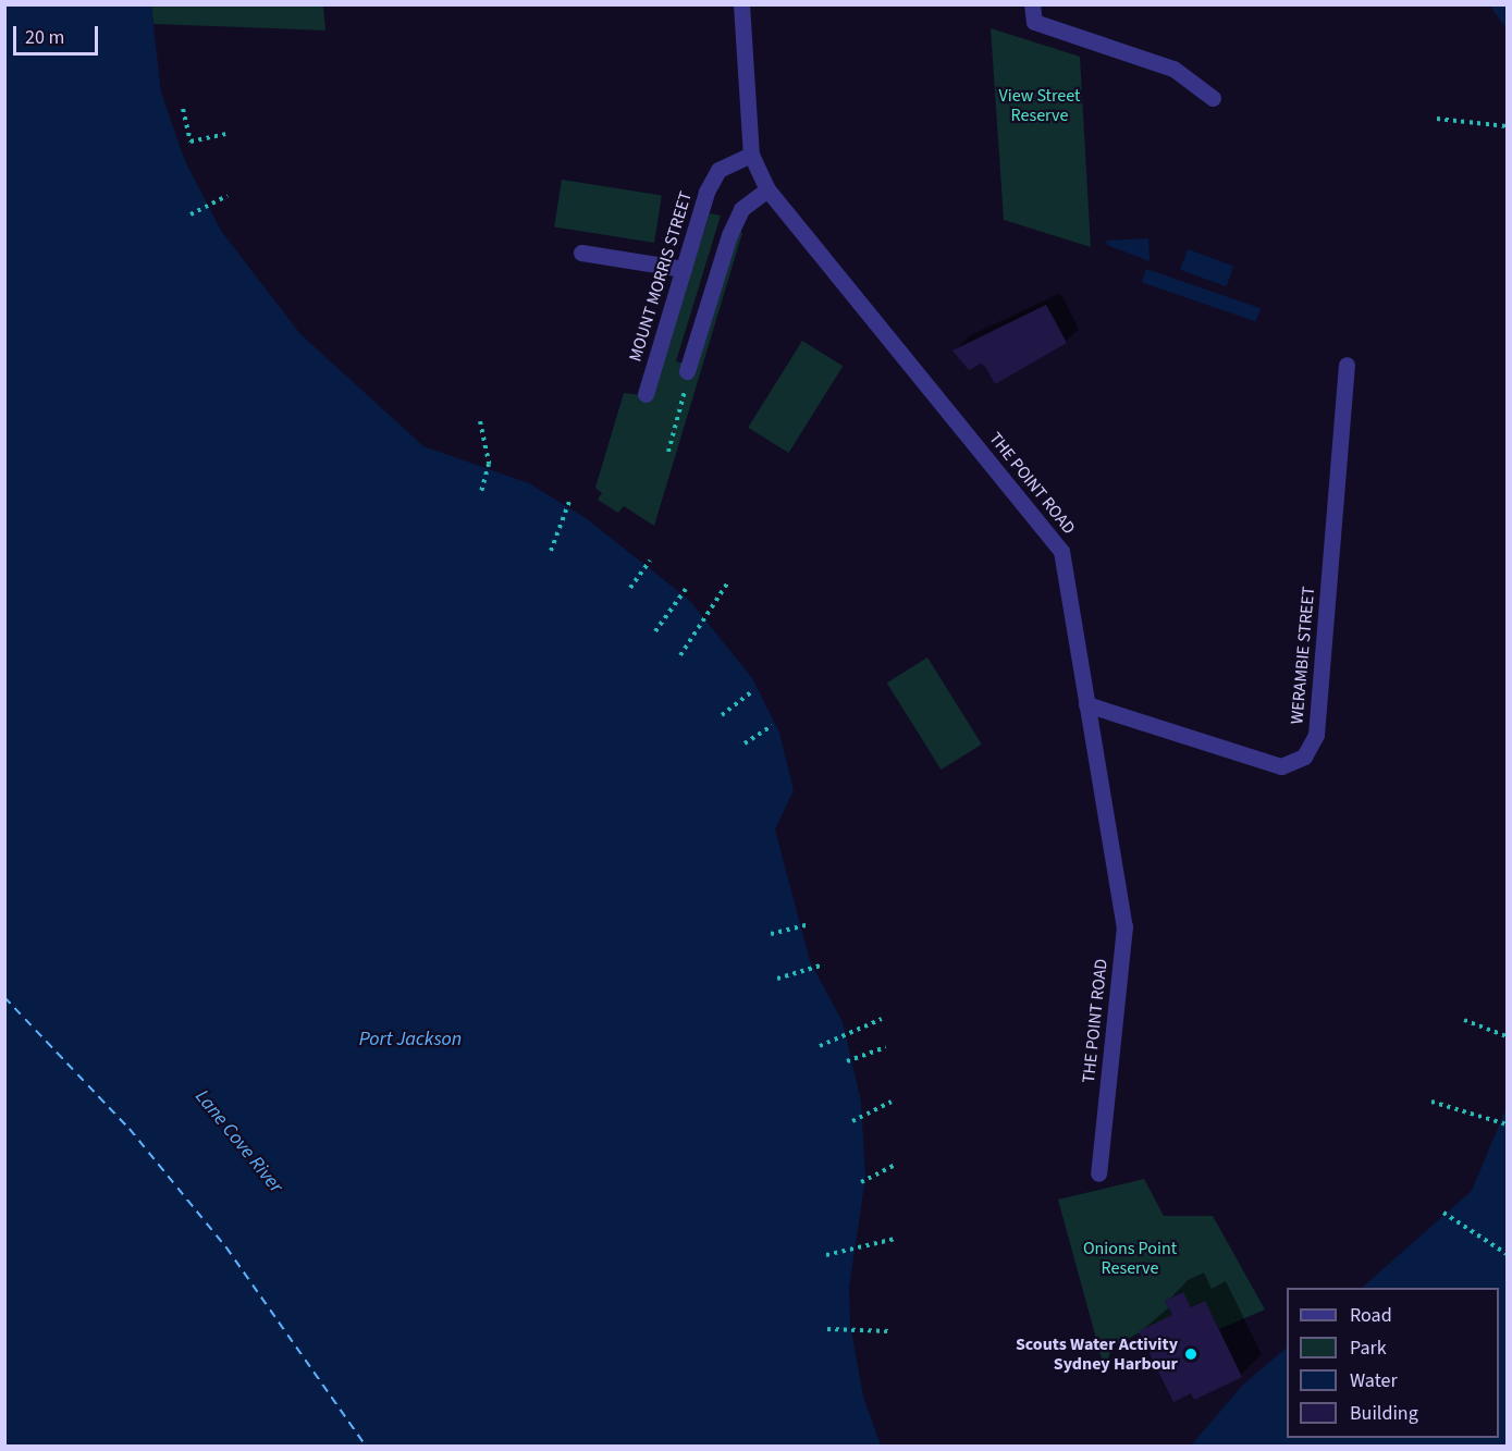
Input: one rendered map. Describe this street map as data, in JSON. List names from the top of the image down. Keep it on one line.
{"streets":{"street":["MOUNT MORRIS STREET","THE POINT ROAD","WERAMBIE STREET"]},"crossings":[["MOUNT MORRIS STREET","THE POINT ROAD"],["THE POINT ROAD","WERAMBIE STREET"]],"water":["Port Jackson","Lane Cove River"],"parks":["View Street Reserve","Onions Point Reserve"],"places":["Scouts Water Activity Sydney Harbour"],"legend":["Road","Park","Water","Building"],"scale_bar":"20 m"}
